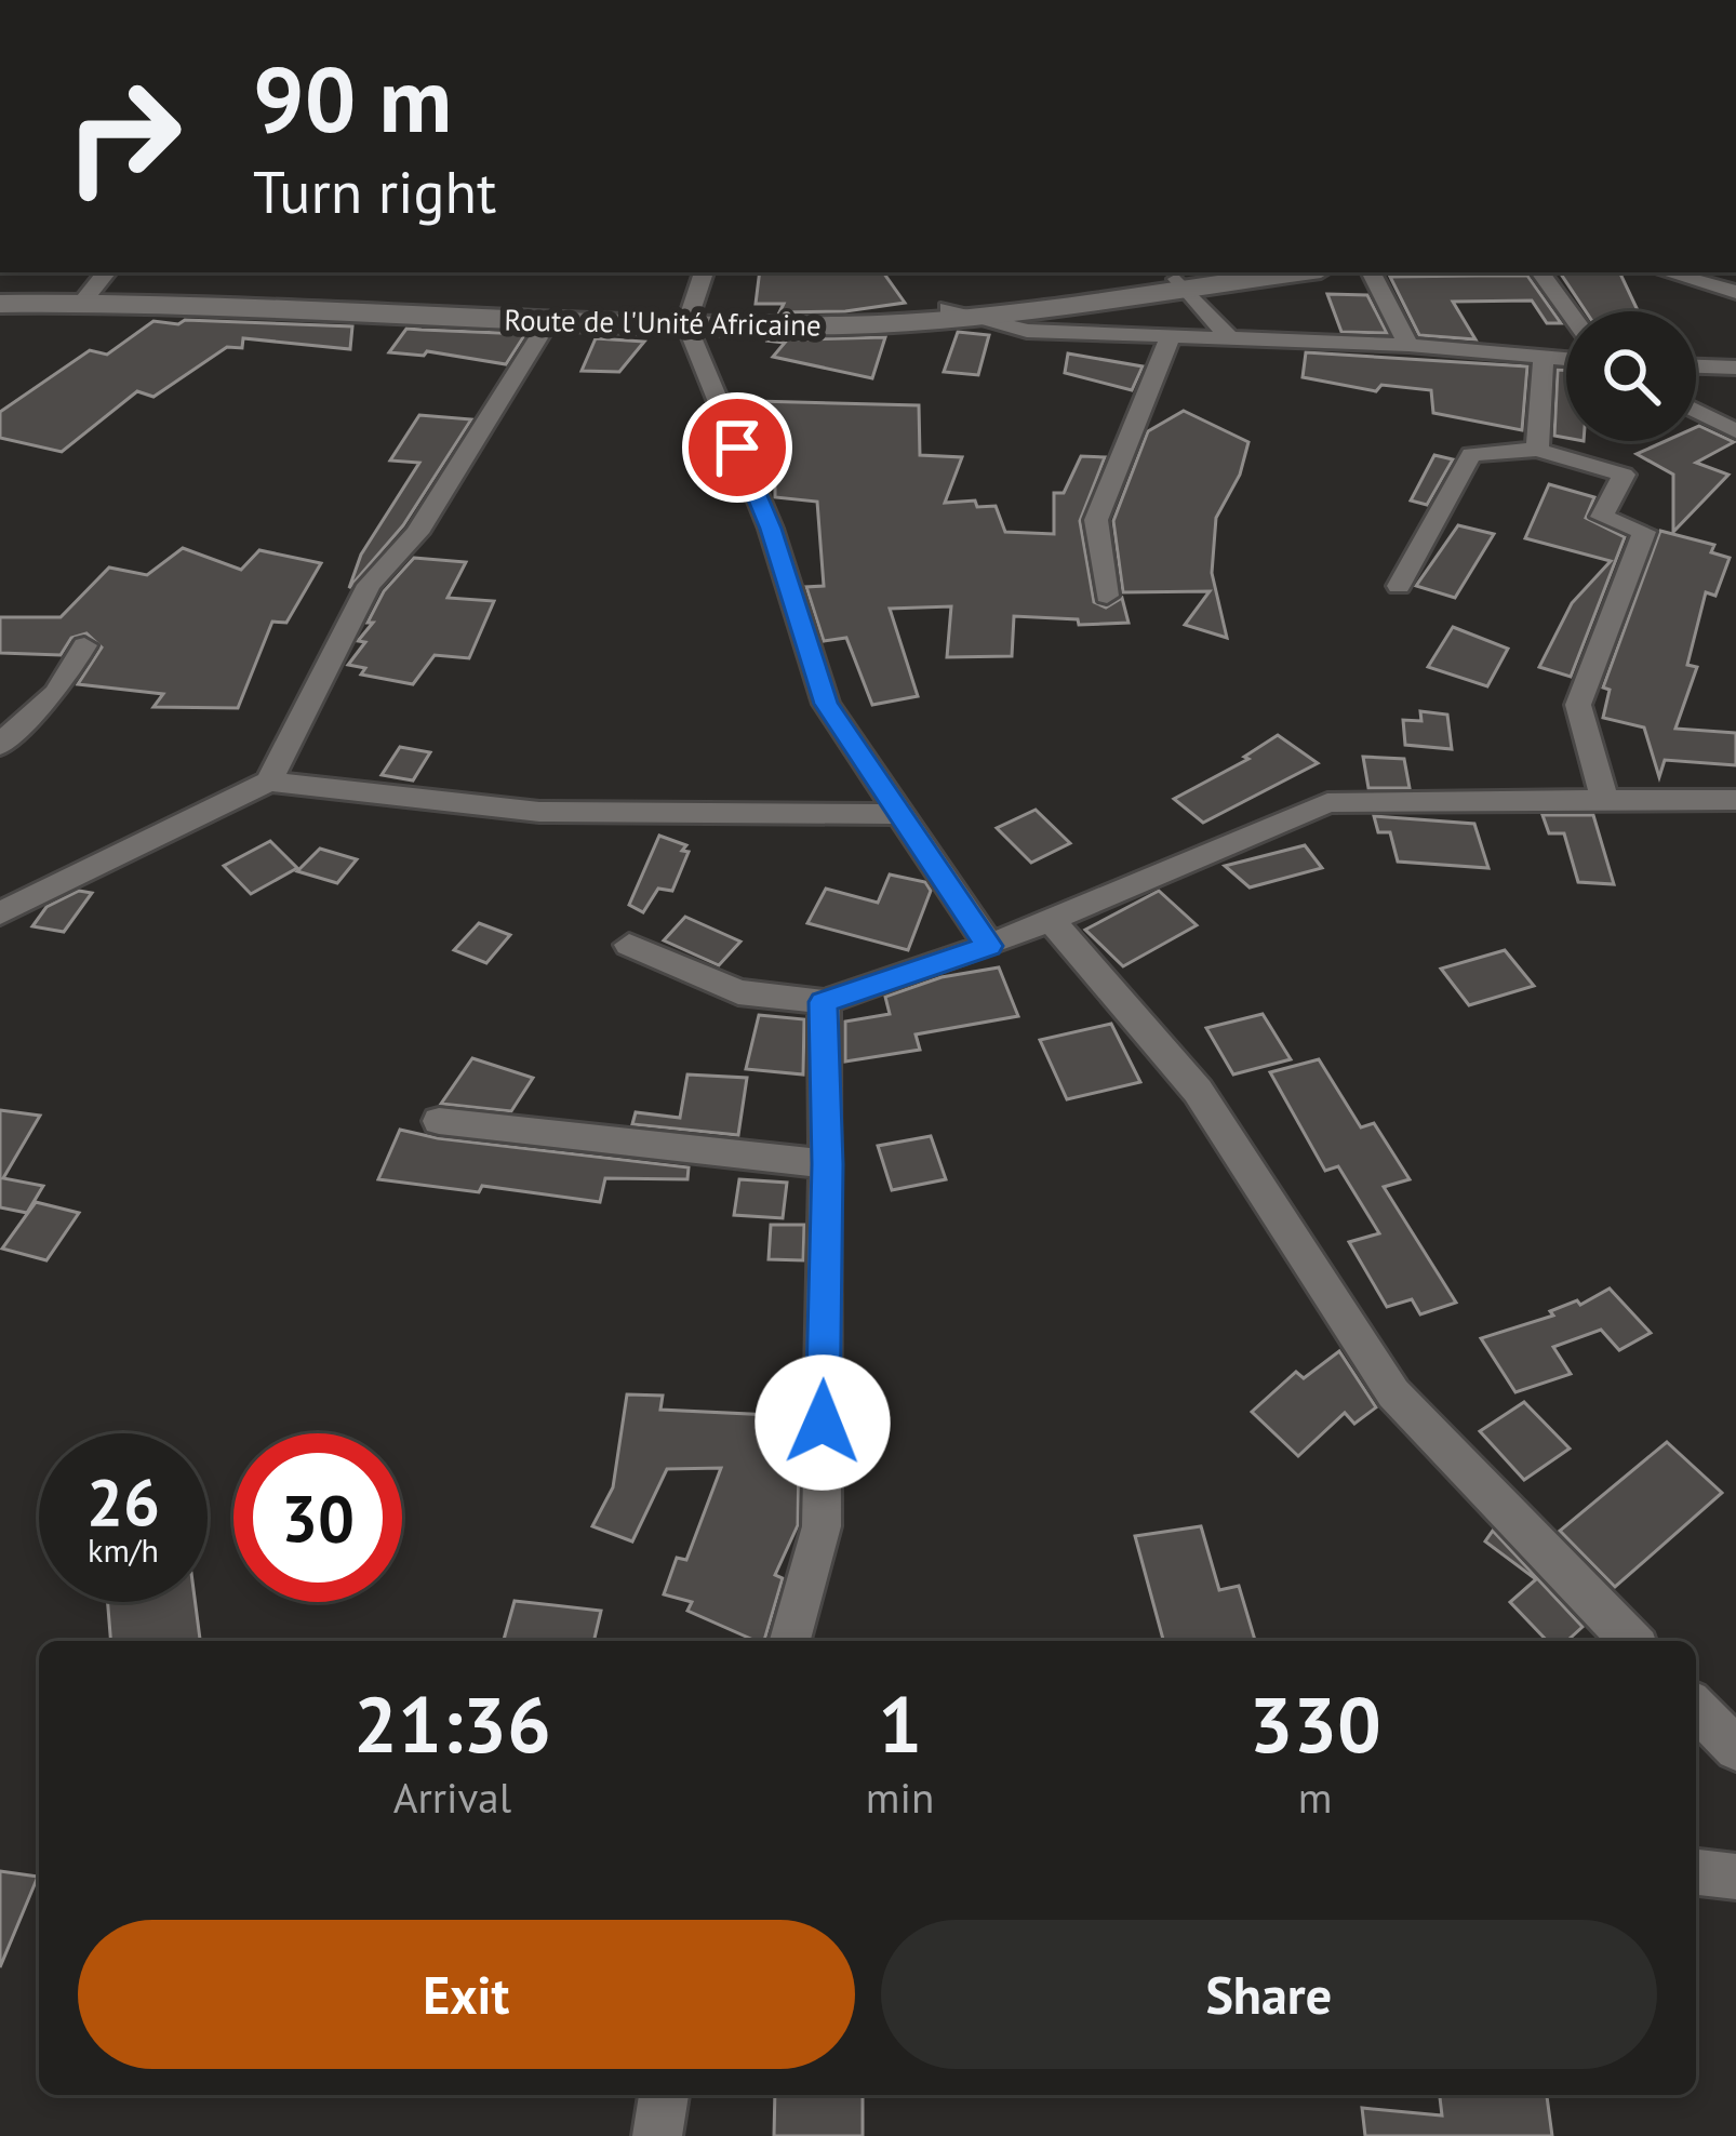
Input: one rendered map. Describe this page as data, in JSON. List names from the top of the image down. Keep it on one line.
{"streets":{"main road":["Route de l'Unité Africaine"]},"page":{"turn":["90 m","Turn right"],"speed":"26 km/h","limit":"30","eta":["21:36","Arrival","1","min","330","m"],"buttons":["Exit","Share"]}}
